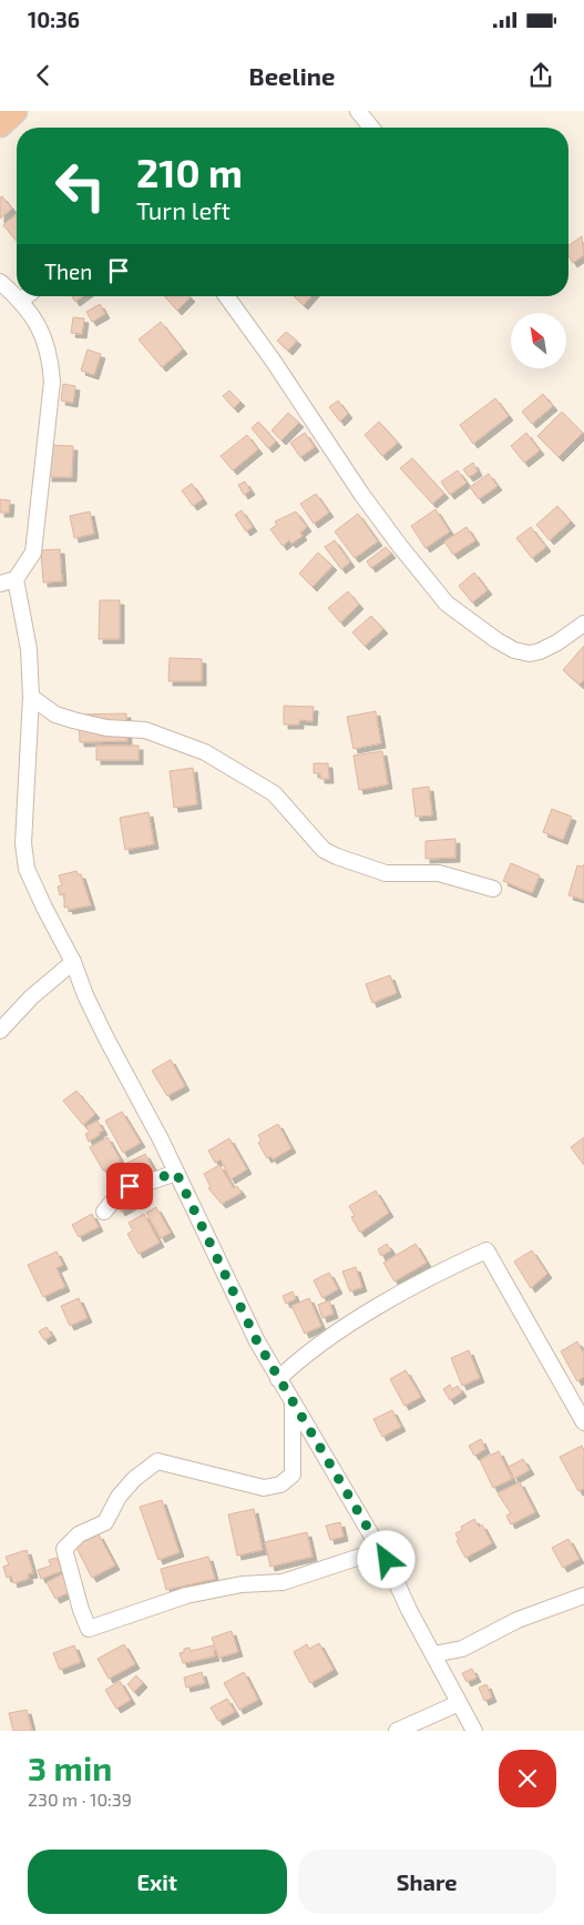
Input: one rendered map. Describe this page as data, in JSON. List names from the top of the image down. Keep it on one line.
{"north":"top left","page":{"status":"10:36","header":"Beeline","turn":["210 m","Turn left"],"then":"Then","heading":["3 min","230 m · 10:39"],"buttons":["Exit","Share"]}}
